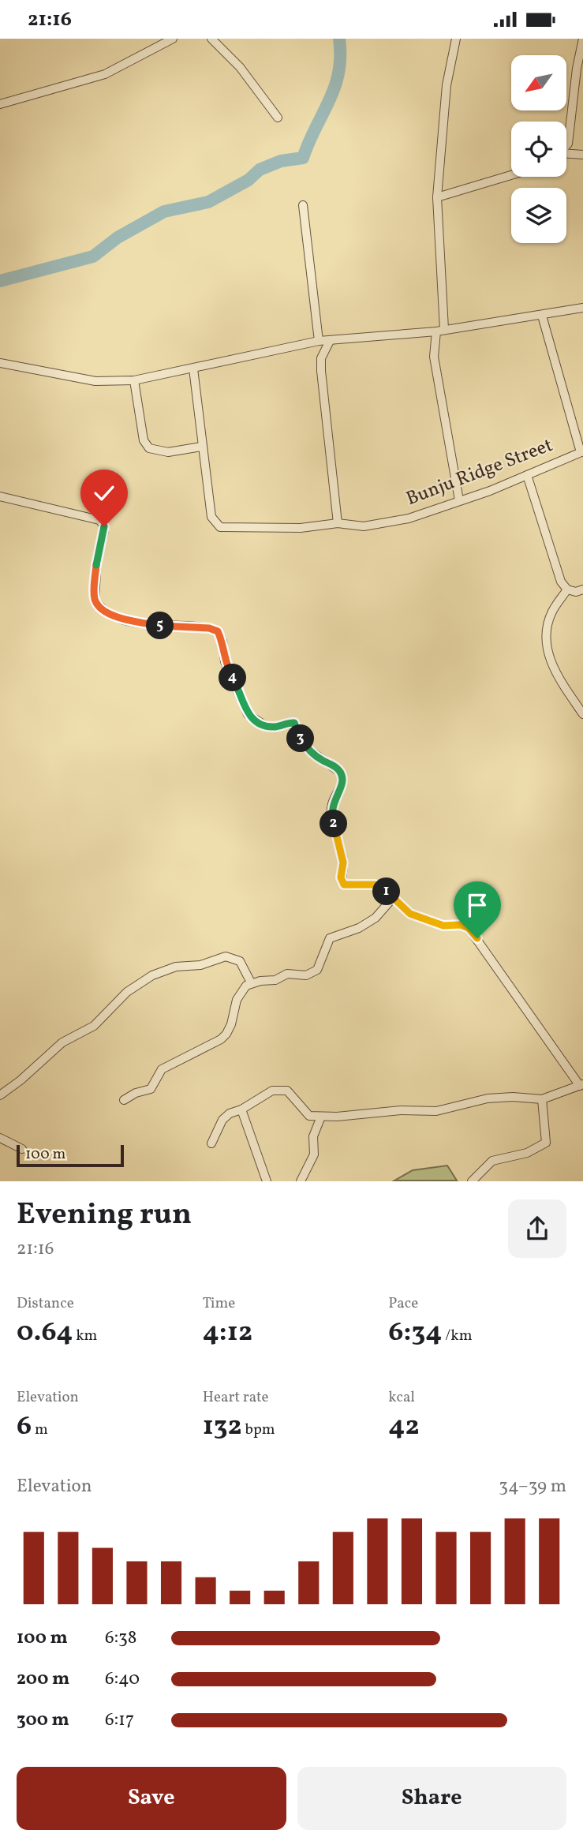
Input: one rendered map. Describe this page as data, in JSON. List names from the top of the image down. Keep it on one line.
{"streets":{"street":["Bunju Ridge Street"]},"scale_bar":"100 m","north":"bottom left","page":{"status":"21:16","pins":["5","4","3","2","1"],"scale":"100 m","heading":["Evening run","21:16"],"stats":[["Distance","0.64 km"],["Time","4:12"],["Pace","6:34 /km"],["Elevation","6 m"],["Heart rate","132 bpm"],["kcal","42"]],"chart":["Elevation","34–39 m"],"list":[{"name":"100 m","note":"6:38"},{"name":"200 m","note":"6:40"},{"name":"300 m","note":"6:17"}],"buttons":["Save","Share"]}}
